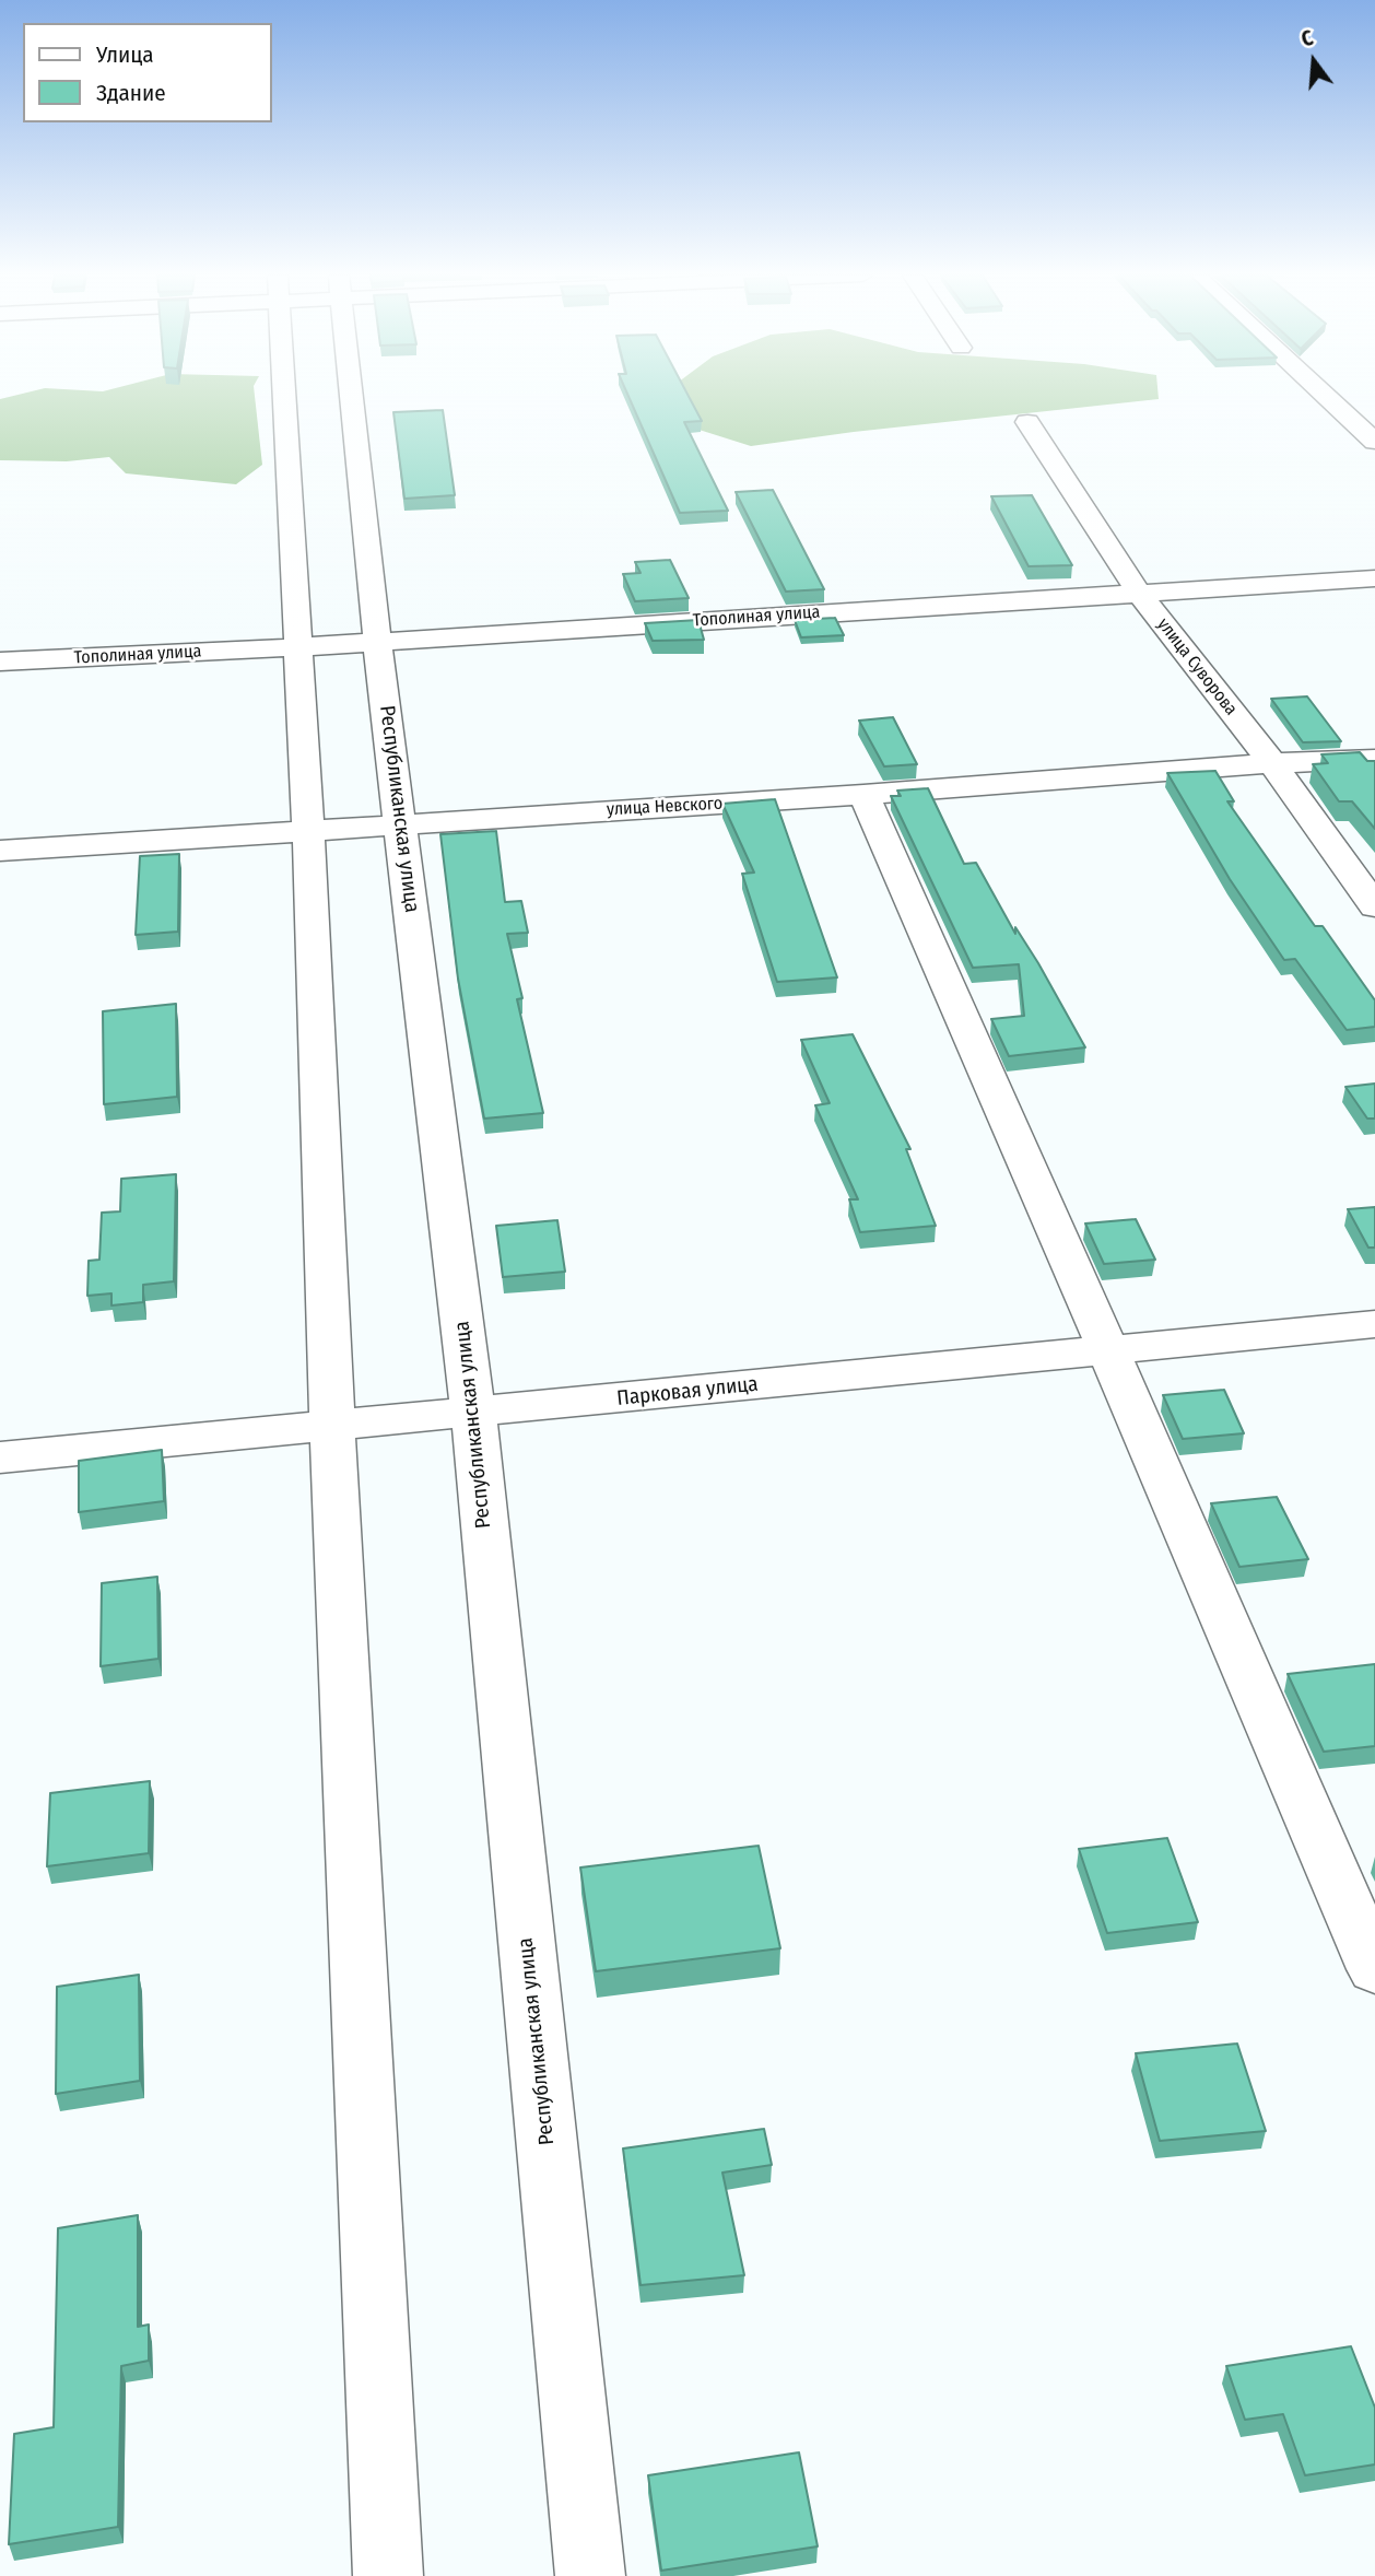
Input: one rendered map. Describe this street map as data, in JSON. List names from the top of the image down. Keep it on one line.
{"streets":{"street":["Тополиная улица","улица Суворова","улица Невского","Республиканская улица","Парковая улица"]},"crossings":[["Тополиная улица","улица Суворова"],["Тополиная улица","Республиканская улица"],["улица Суворова","улица Невского"],["улица Невского","Республиканская улица"],["Республиканская улица","Парковая улица"]],"legend":["Улица","Здание"],"north":"top"}
